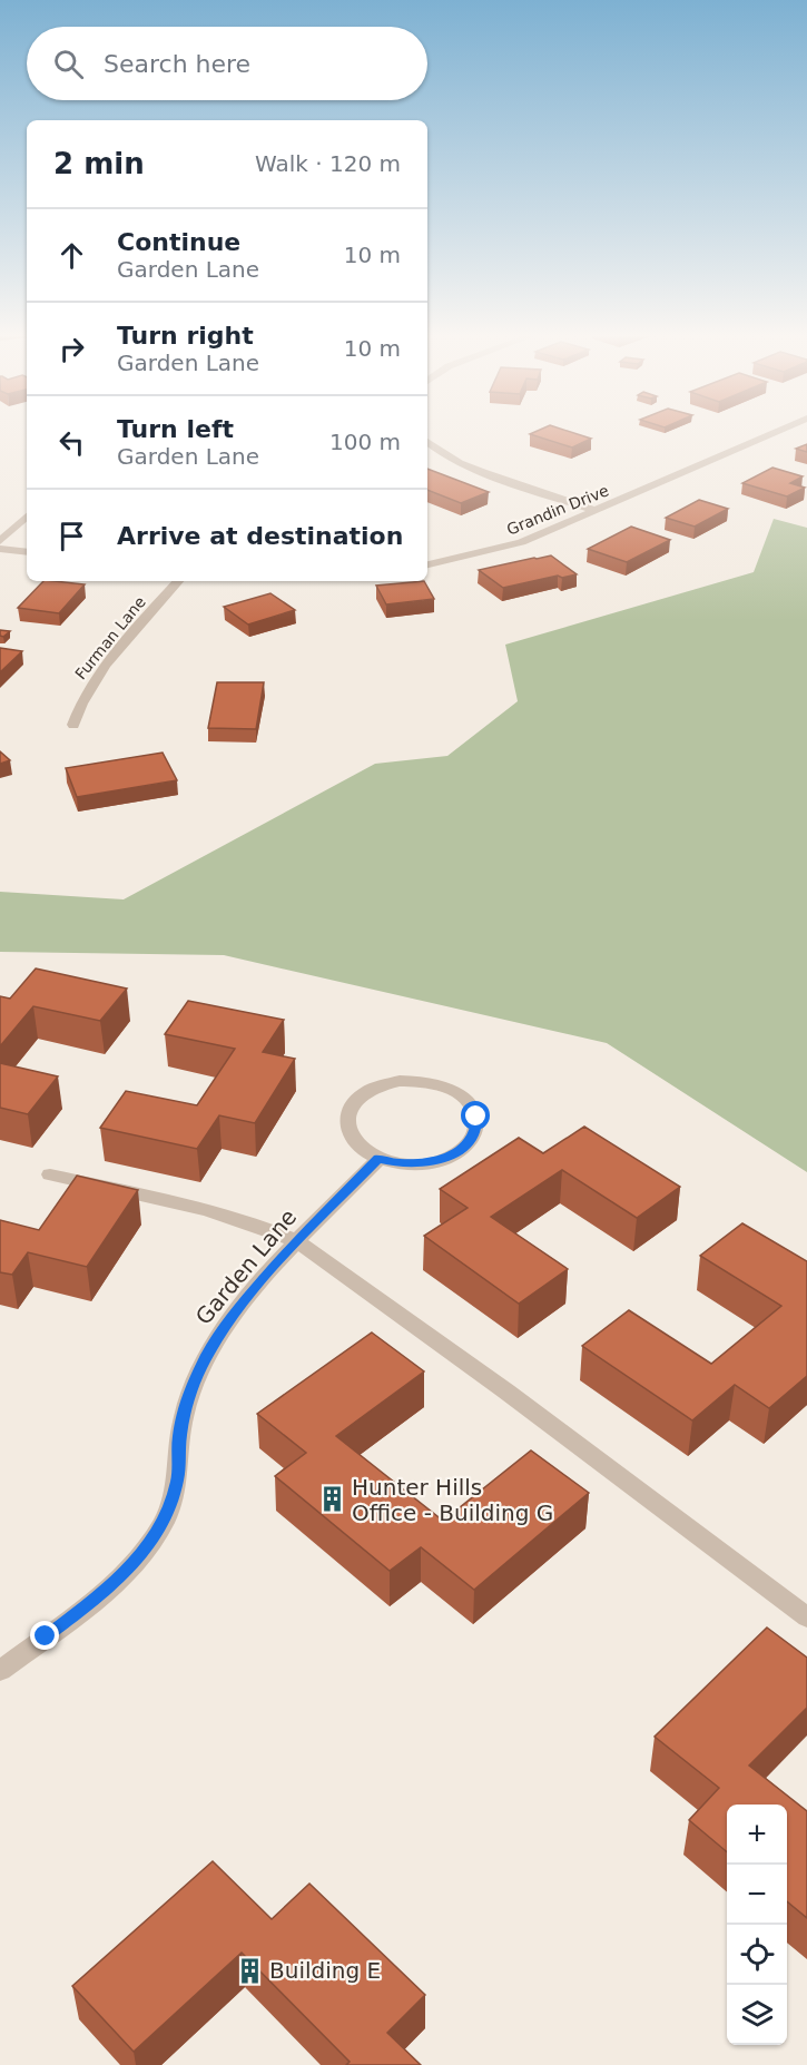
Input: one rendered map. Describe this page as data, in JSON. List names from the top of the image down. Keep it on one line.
{"streets":{"street":["Grandin Drive","Furman Lane","Garden Lane"]},"places":{"building":["Hunter Hills Office - Building G","Building E"]},"page":{"search":"Search here","heading":["2 min","Walk · 120 m"],"list":[["Continue","Garden Lane","10 m"],["Turn right","Garden Lane","10 m"],["Turn left","Garden Lane","100 m"],"Arrive at destination"],"map_buttons":["+","−"]}}
